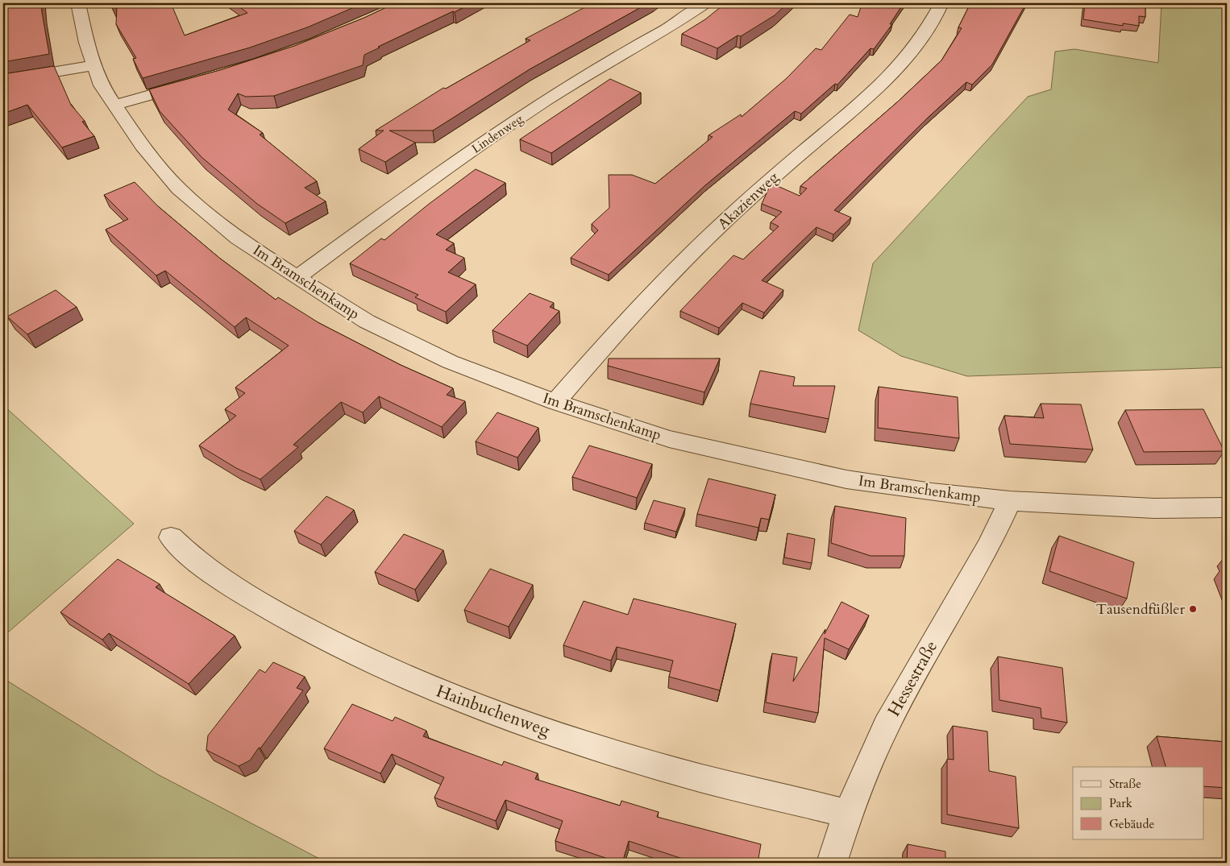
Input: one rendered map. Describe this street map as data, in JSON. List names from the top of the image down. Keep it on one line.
{"streets":{"street":["Lindenweg","Akazienweg","Im Bramschenkamp","Hessestraße","Hainbuchenweg"]},"crossings":[["Lindenweg","Im Bramschenkamp"],["Akazienweg","Im Bramschenkamp"],["Im Bramschenkamp","Hessestraße"],["Hessestraße","Hainbuchenweg"]],"places":["Tausendfüßler"],"legend":["Straße","Park","Gebäude"]}
